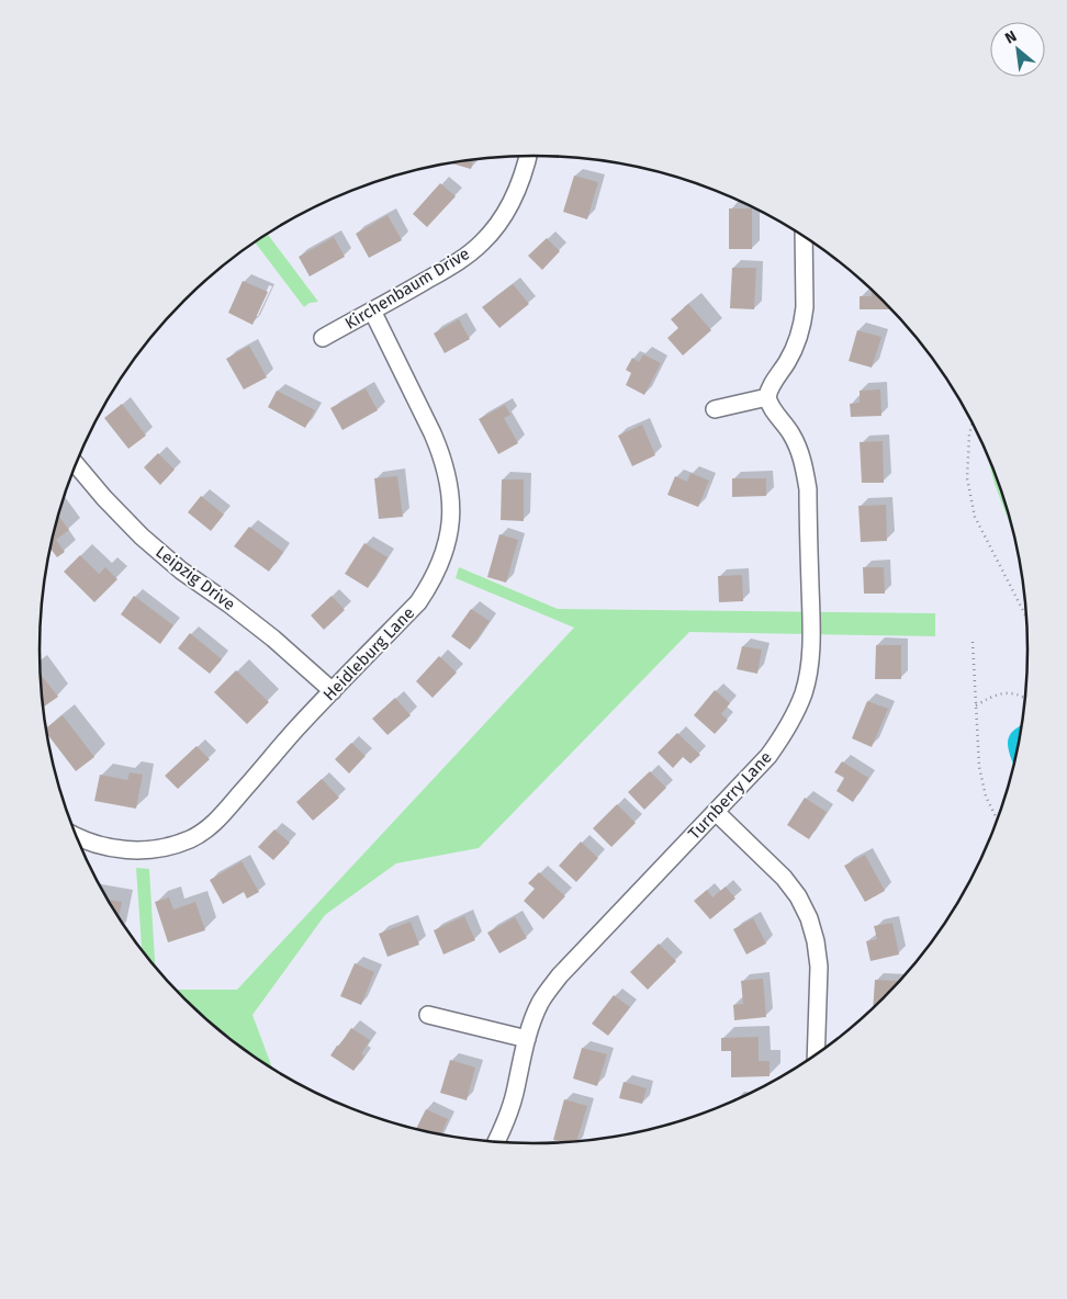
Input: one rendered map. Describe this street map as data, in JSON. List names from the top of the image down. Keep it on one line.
{"streets":{"street":["Kirchenbaum Drive","Leipzig Drive","Heidleburg Lane","Turnberry Lane"]},"crossings":[["Kirchenbaum Drive","Heidleburg Lane"],["Leipzig Drive","Heidleburg Lane"]],"north":"top left"}
